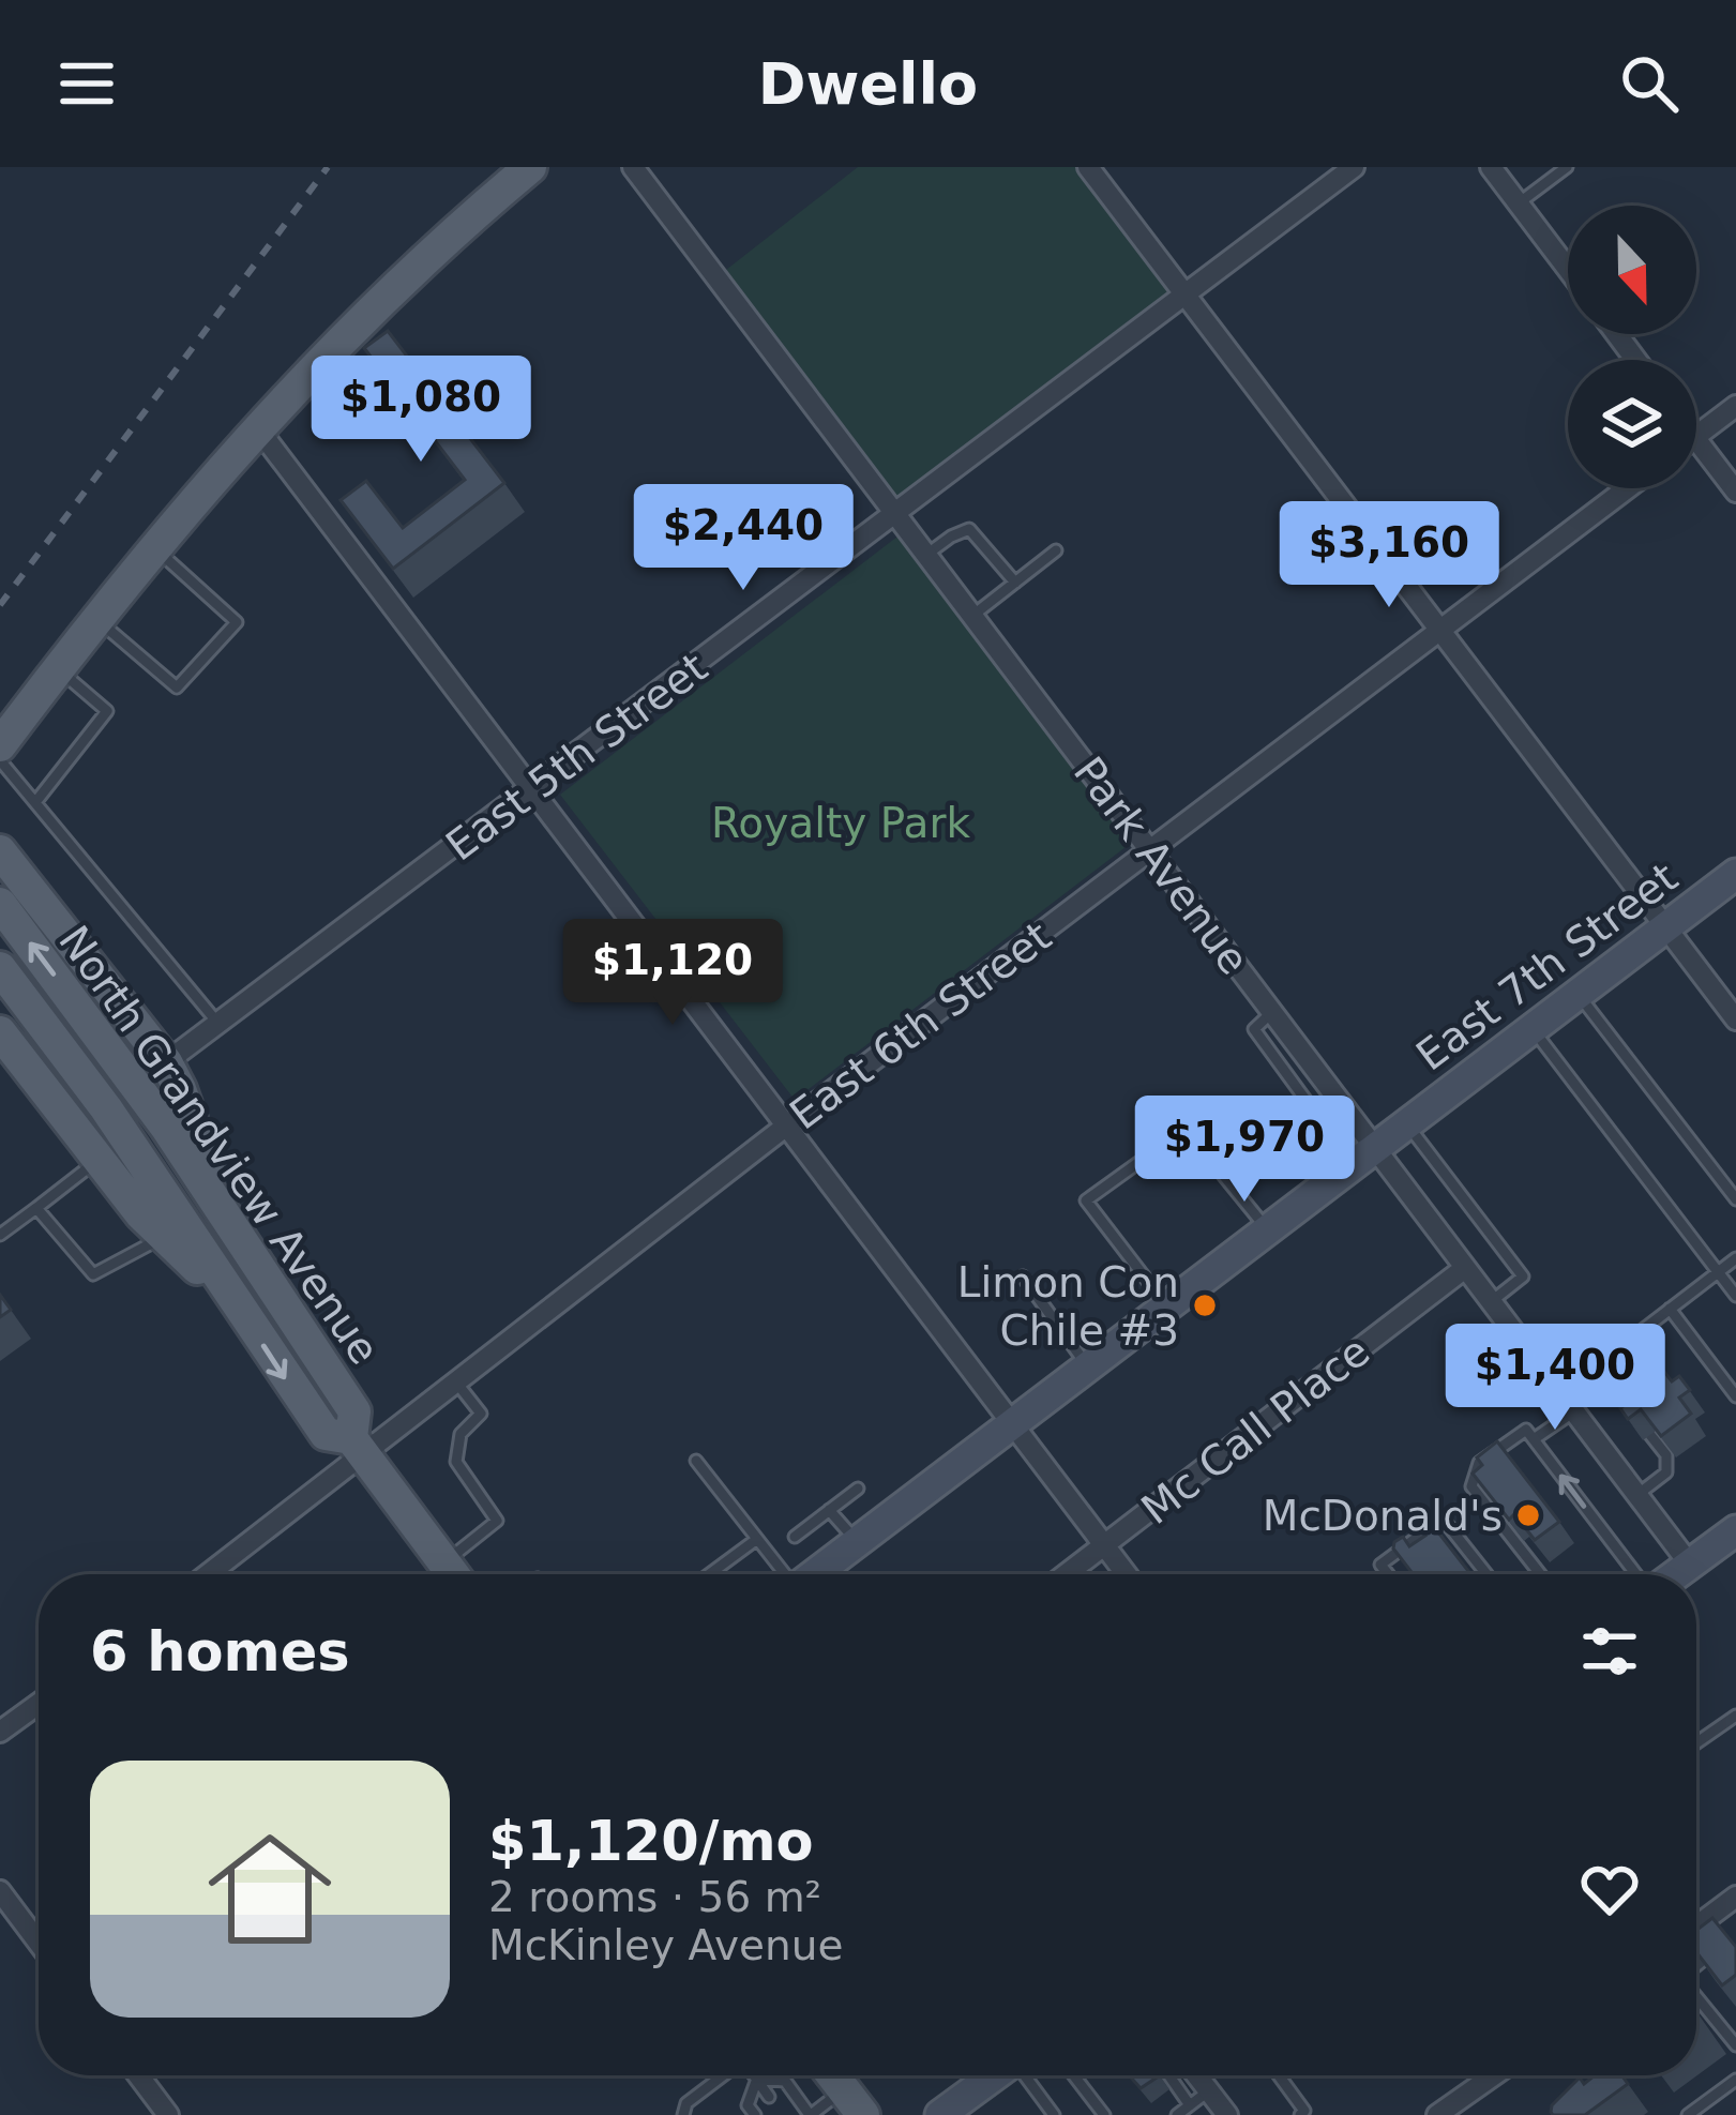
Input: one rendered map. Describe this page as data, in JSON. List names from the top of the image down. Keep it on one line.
{"streets":{"main road":["North Grandview Avenue"],"street":["East 5th Street","Park Avenue","East 7th Street","East 6th Street","Mc Call Place"]},"crossings":[["East 5th Street","Park Avenue"],["Park Avenue","East 7th Street"],["Park Avenue","East 6th Street"],["Park Avenue","Mc Call Place"],["East 6th Street","North Grandview Avenue"]],"parks":["Royalty Park"],"places":["Limon Con Chile #3","McDonald's"],"north":"bottom","page":{"header":"Dwello","price":["$1,080","$2,440","$3,160","$1,120","$1,970","$1,400"],"heading":"6 homes","list":[{"name":"$1,120/mo","note":"2 rooms · 56 m² · McKinley Avenue"}]}}
